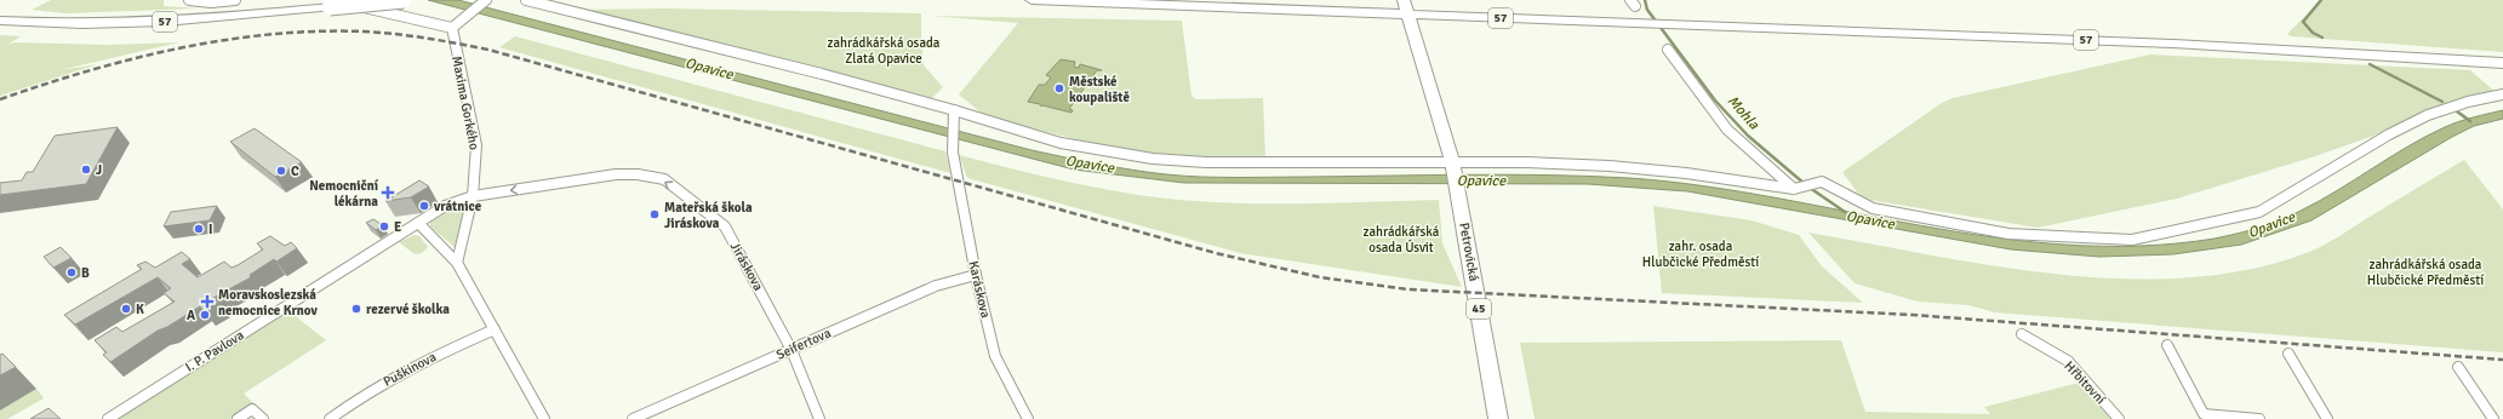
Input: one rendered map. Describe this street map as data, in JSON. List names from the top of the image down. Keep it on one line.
{"streets":{"main road":["57","Petrovická","45"],"street":["Maxima Gorkého","Jiráskova","Karáskova","Seifertova","I. P. Pavlova","Puškinova","Hřbitovní"]},"crossings":[["57","45"],["Maxima Gorkého","Jiráskova"],["Maxima Gorkého","I. P. Pavlova"],["Petrovická","45"],["Jiráskova","Seifertova"],["Jiráskova","I. P. Pavlova"],["Karáskova","Seifertova"]],"one_way":["Jiráskova"],"water":["Opavice","Mohla"],"parks":["zahrádkářská osada Zlatá Opavice","zahrádkářská osada Úsvit","zahr. osada Hlubčické Předměstí","zahrádkářská osada Hlubčické Předměstí"],"places":{"other":["Městské koupaliště","J","C","vrátnice","Mateřská škola Jiráskova","E","I","B","K","rezervé školka","A"],"health":["Nemocniční lékárna","Moravskoslezská nemocnice Krnov"]}}
